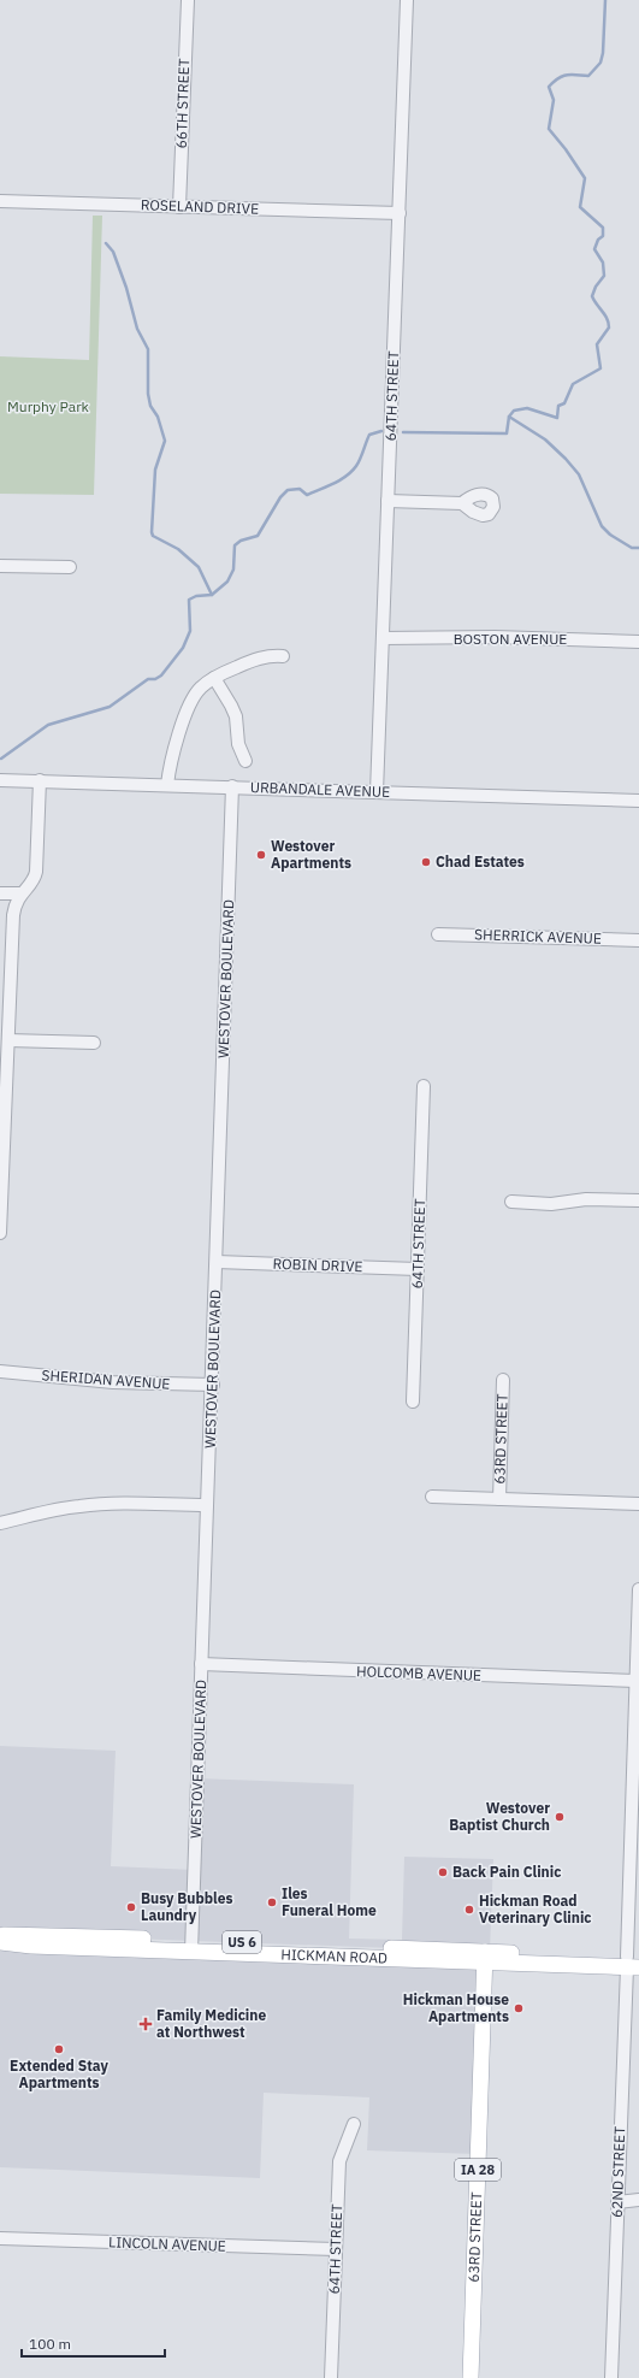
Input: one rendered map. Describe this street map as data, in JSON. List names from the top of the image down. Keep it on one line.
{"streets":{"main road":["63RD STREET","US 6","HICKMAN ROAD","IA 28"],"street":["66TH STREET","ROSELAND DRIVE","64TH STREET","BOSTON AVENUE","URBANDALE AVENUE","SHERRICK AVENUE","WESTOVER BOULEVARD","ROBIN DRIVE","SHERIDAN AVENUE","HOLCOMB AVENUE","62ND STREET","LINCOLN AVENUE"]},"crossings":[["66TH STREET","ROSELAND DRIVE"],["ROSELAND DRIVE","64TH STREET"],["64TH STREET","BOSTON AVENUE"],["64TH STREET","URBANDALE AVENUE"],["64TH STREET","ROBIN DRIVE"],["64TH STREET","LINCOLN AVENUE"],["URBANDALE AVENUE","WESTOVER BOULEVARD"],["WESTOVER BOULEVARD","ROBIN DRIVE"],["WESTOVER BOULEVARD","SHERIDAN AVENUE"],["WESTOVER BOULEVARD","HOLCOMB AVENUE"],["WESTOVER BOULEVARD","HICKMAN ROAD"],["63RD STREET","HICKMAN ROAD"],["HOLCOMB AVENUE","62ND STREET"],["HICKMAN ROAD","62ND STREET"]],"parks":["Murphy Park"],"places":{"other":["Westover Apartments","Chad Estates","Westover Baptist Church","Back Pain Clinic","Iles Funeral Home","Busy Bubbles Laundry","Hickman Road Veterinary Clinic","Hickman House Apartments","Extended Stay Apartments"],"health":["Family Medicine at Northwest"]},"scale_bar":"100 m"}
